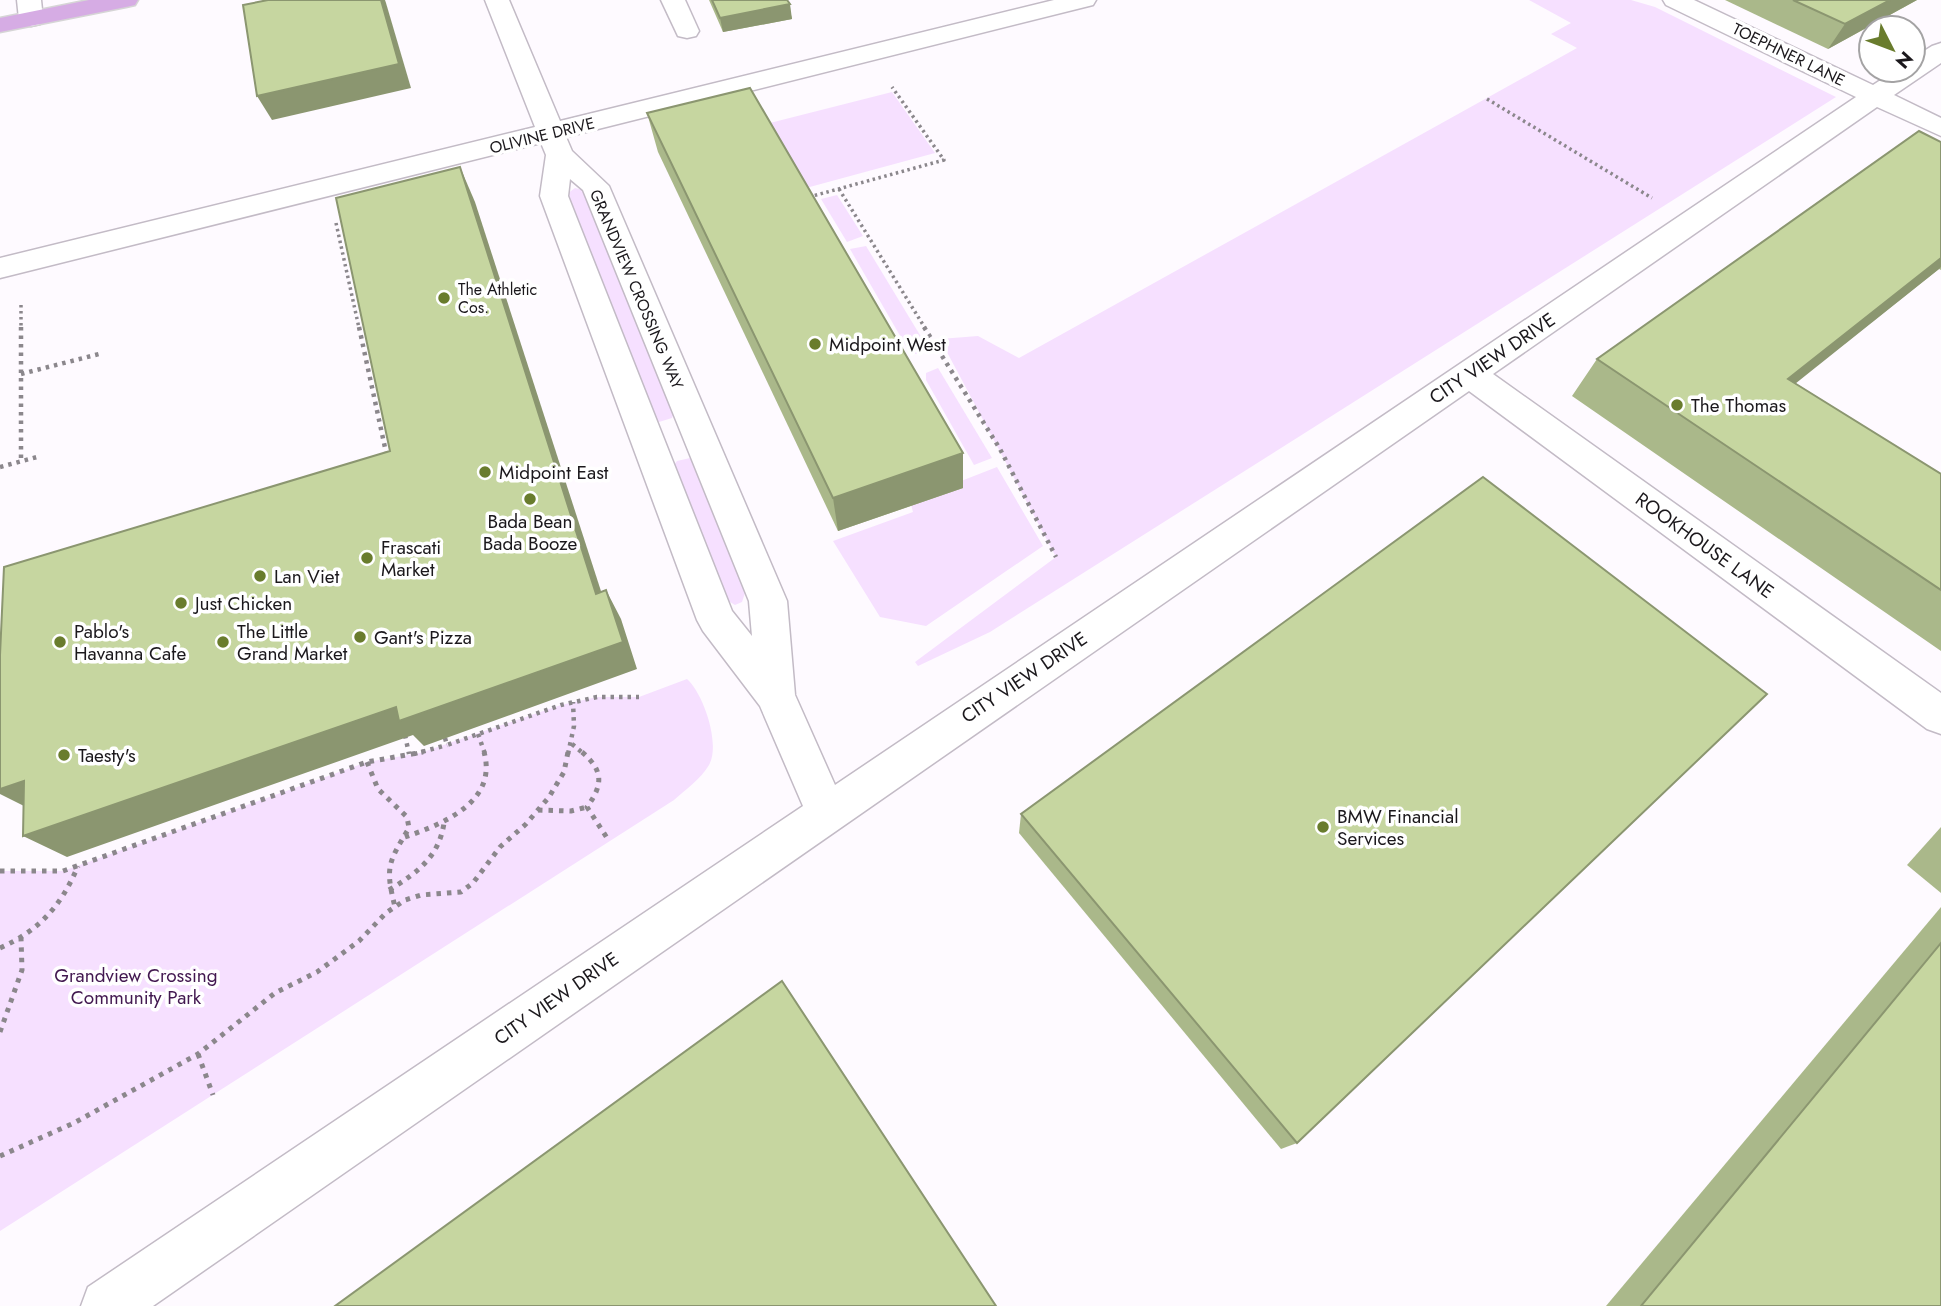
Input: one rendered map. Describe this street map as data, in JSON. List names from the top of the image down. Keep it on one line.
{"streets":{"street":["TOEPHNER LANE","OLIVINE DRIVE","GRANDVIEW CROSSING WAY","CITY VIEW DRIVE","ROOKHOUSE LANE"]},"crossings":[["TOEPHNER LANE","CITY VIEW DRIVE"],["OLIVINE DRIVE","GRANDVIEW CROSSING WAY"],["GRANDVIEW CROSSING WAY","CITY VIEW DRIVE"],["CITY VIEW DRIVE","ROOKHOUSE LANE"]],"parks":["Grandview Crossing Community Park"],"places":["The Athletic Cos.","Midpoint West","The Thomas","Midpoint East","Bada Bean Bada Booze","Frascati Market","Lan Viet","Just Chicken","Gant's Pizza","Pablo's Havanna Cafe","The Little Grand Market","Taesty's","BMW Financial Services"],"north":"bottom right"}
